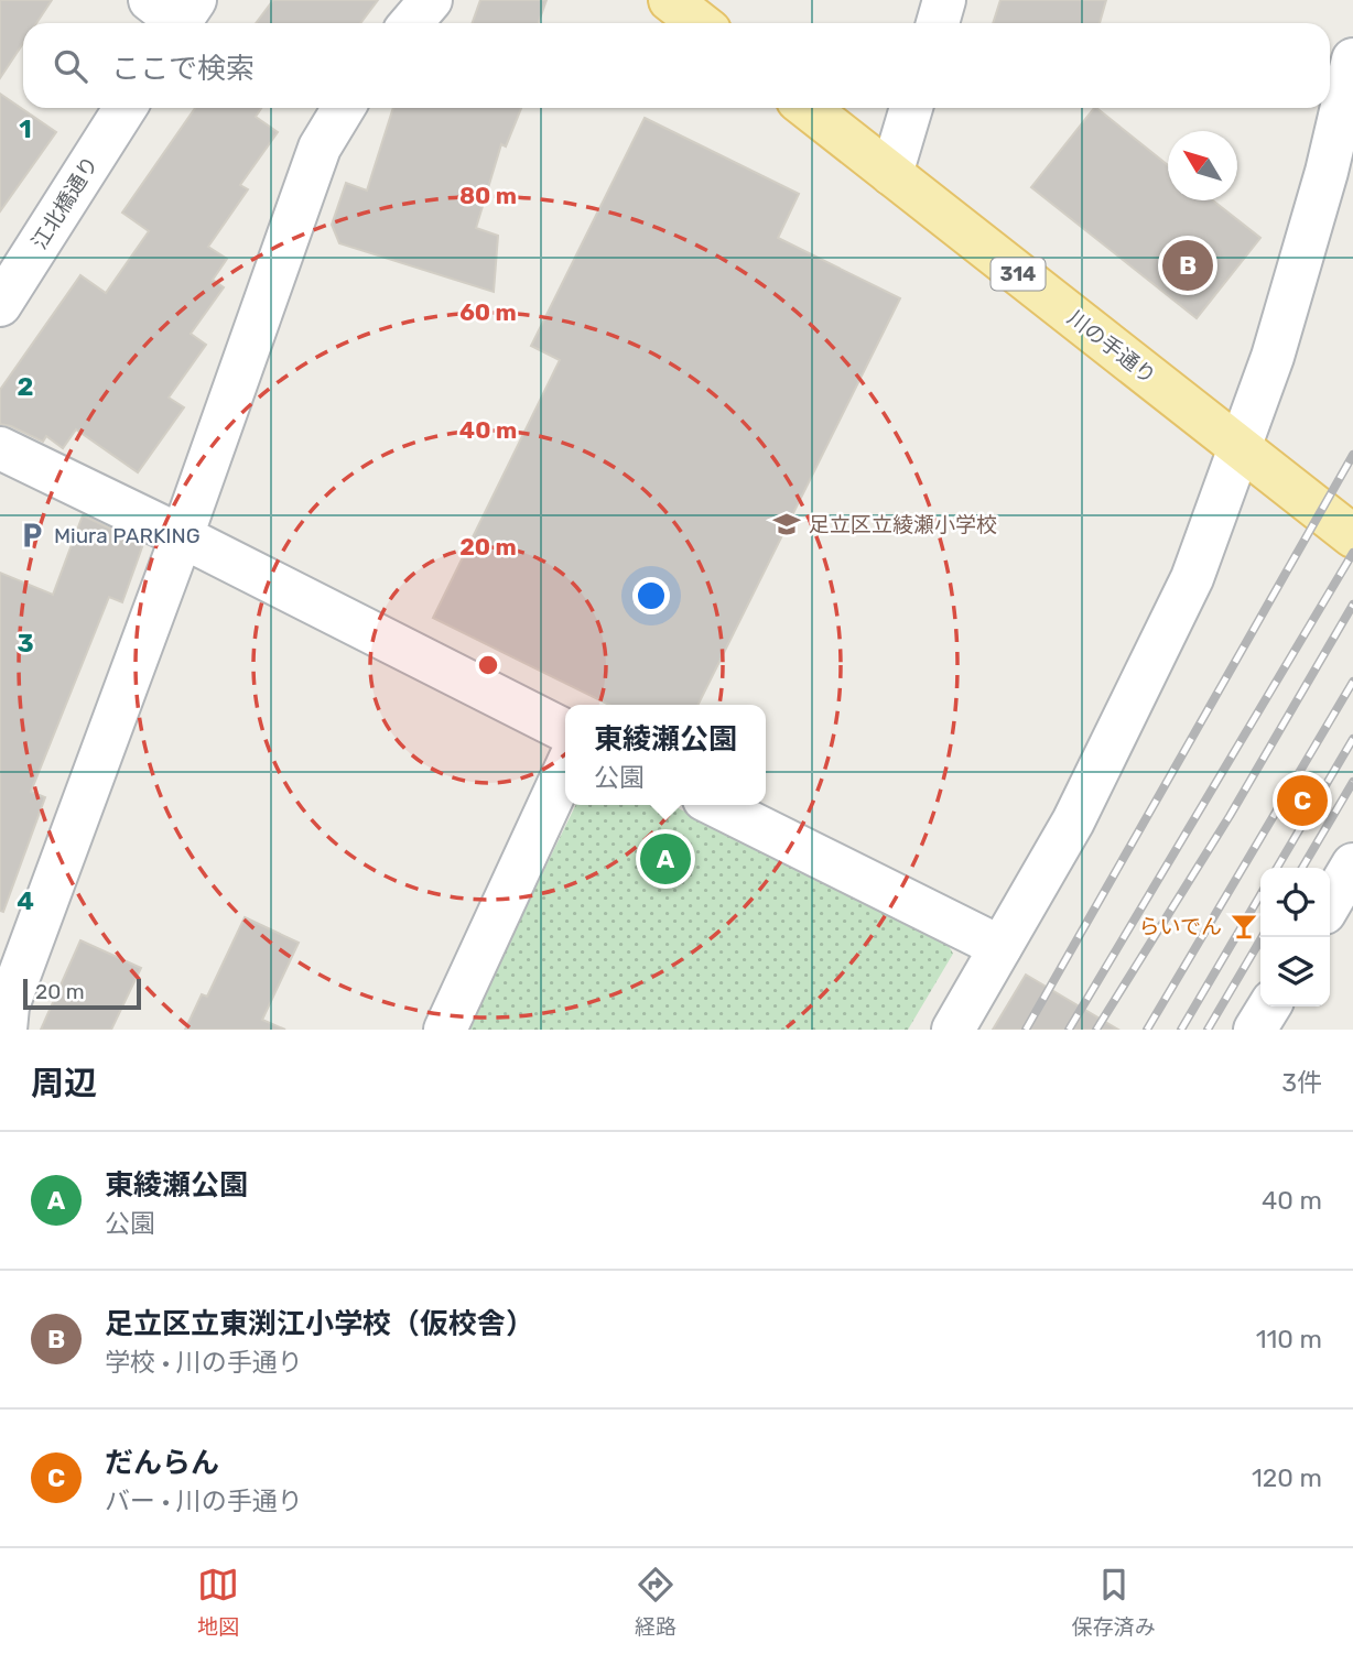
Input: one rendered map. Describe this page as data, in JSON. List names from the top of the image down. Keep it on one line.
{"streets":{"main road":["314","川の手通り"],"street":["江北橋通り"]},"places":{"school or university":["足立区立綾瀬小学校"],"parking":["Miura PARKING"],"bar":["らいでん"]},"scale_bar":"20 m","north":"top left","page":{"search":"ここで検索","pins":["B","C","A"],"popup":["東綾瀬公園","公園"],"scale":"20 m","heading":["周辺","3件"],"list":[{"mark":"A","name":"東綾瀬公園","note":"公園","value":"40 m"},{"mark":"B","name":"足立区立東渕江小学校（仮校舎）","note":"学校 · 川の手通り","value":"110 m"},{"mark":"C","name":"だんらん","note":"バー · 川の手通り","value":"120 m"}],"nav":["地図","経路","保存済み"]},"grid":{"rows":["1","2","3","4"]},"rings":["80 m","60 m","40 m","20 m"]}
